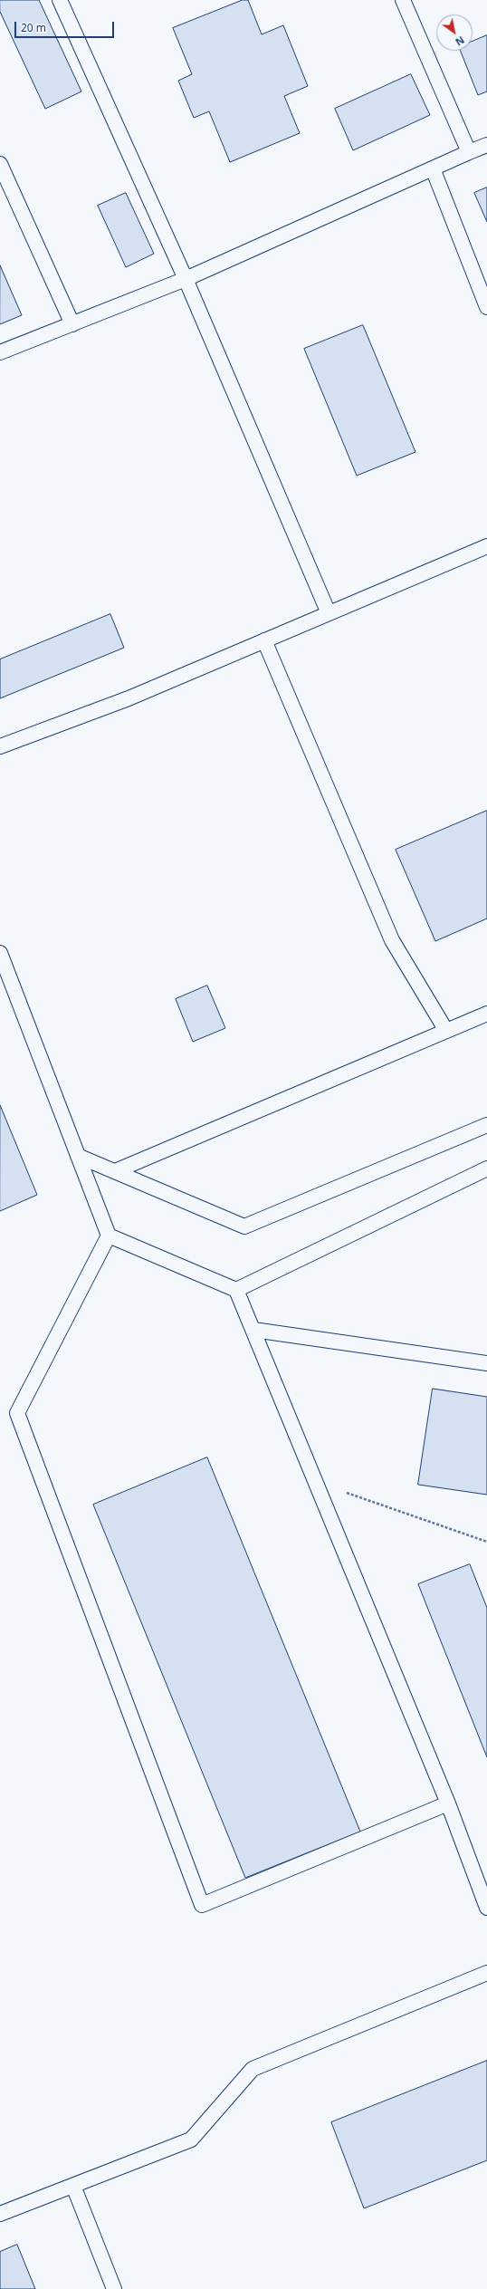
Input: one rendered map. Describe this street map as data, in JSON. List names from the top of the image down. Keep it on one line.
{"scale_bar":"20 m","north":"bottom right"}
